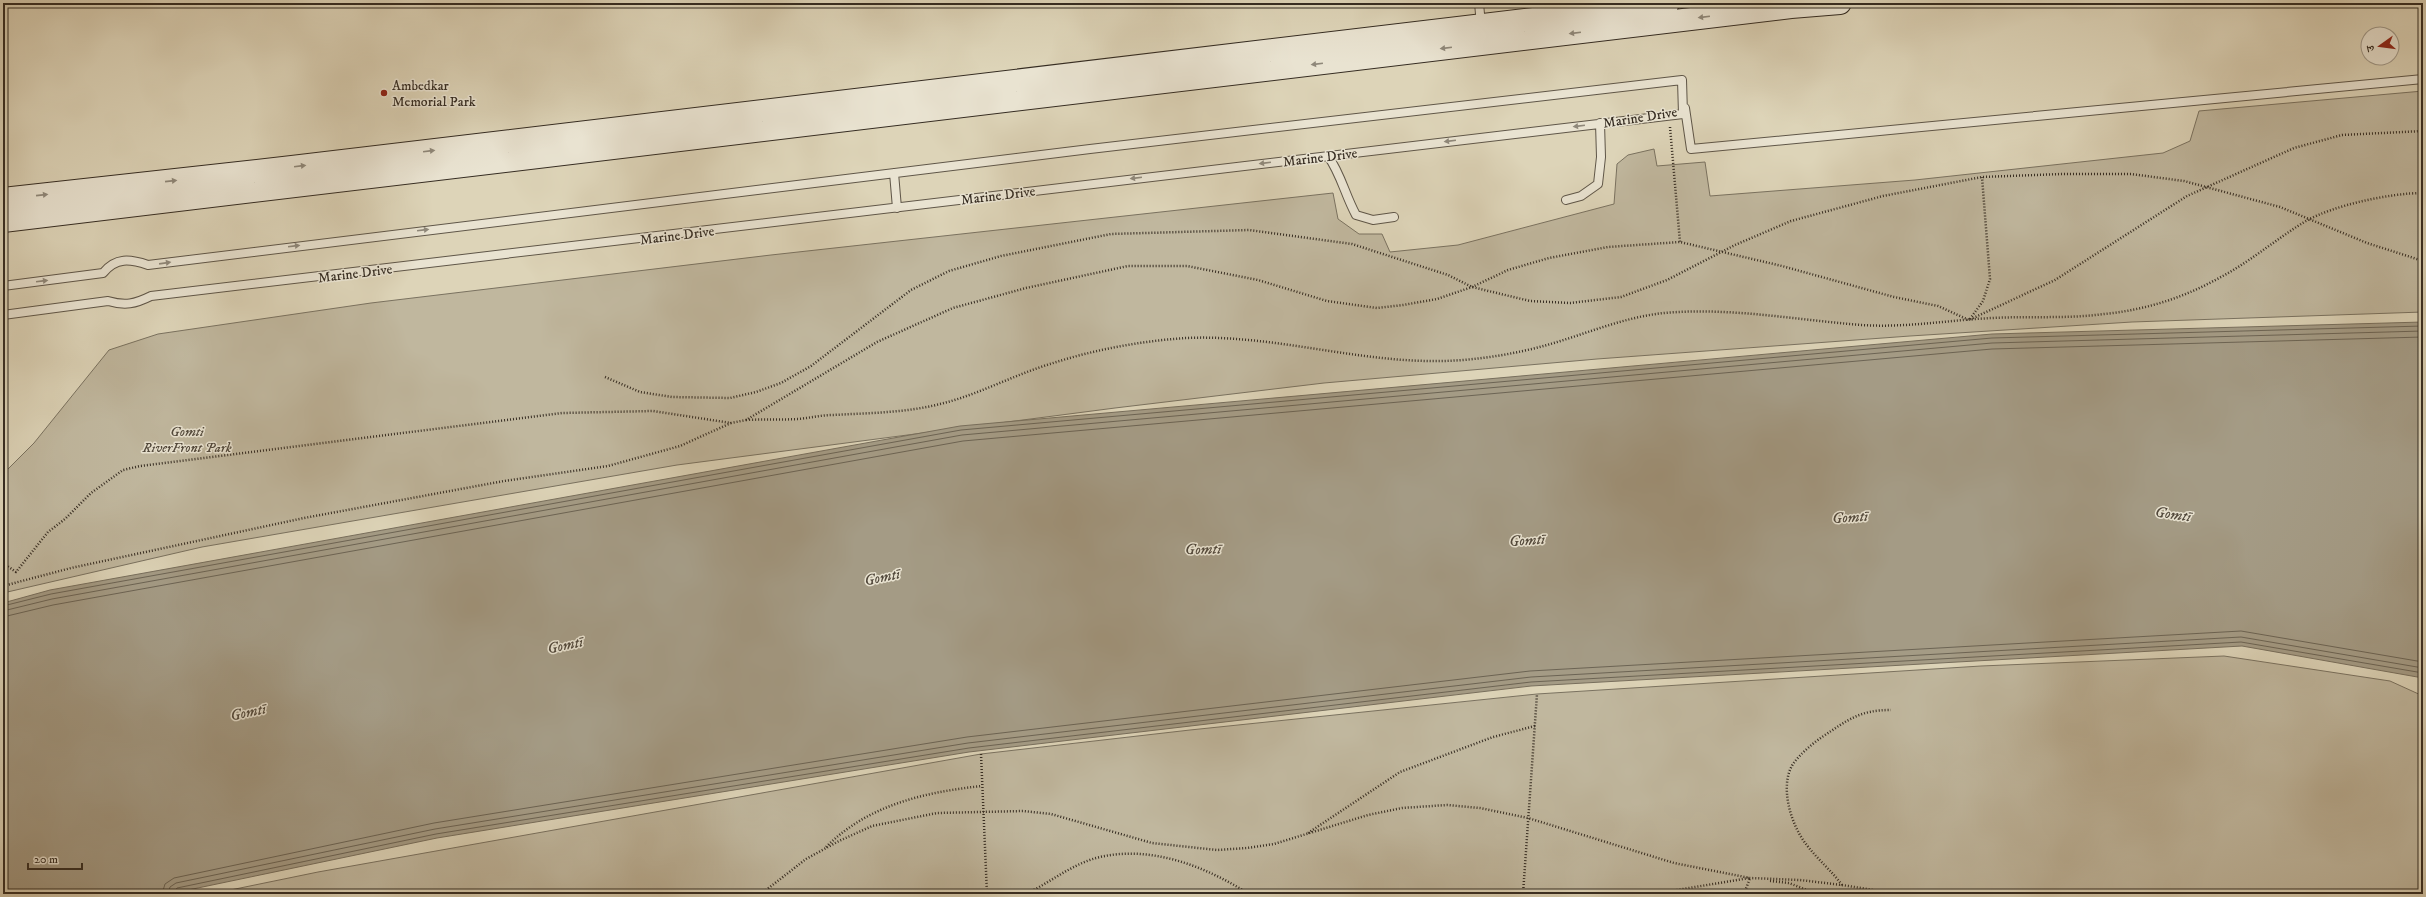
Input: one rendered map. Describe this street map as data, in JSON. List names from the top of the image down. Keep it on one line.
{"streets":{"lane":["Marine Drive"]},"water":["Gomtī"],"parks":["Gomti RiverFront Park"],"places":["Ambedkar Memorial Park"],"scale_bar":"20 m","north":"left"}
